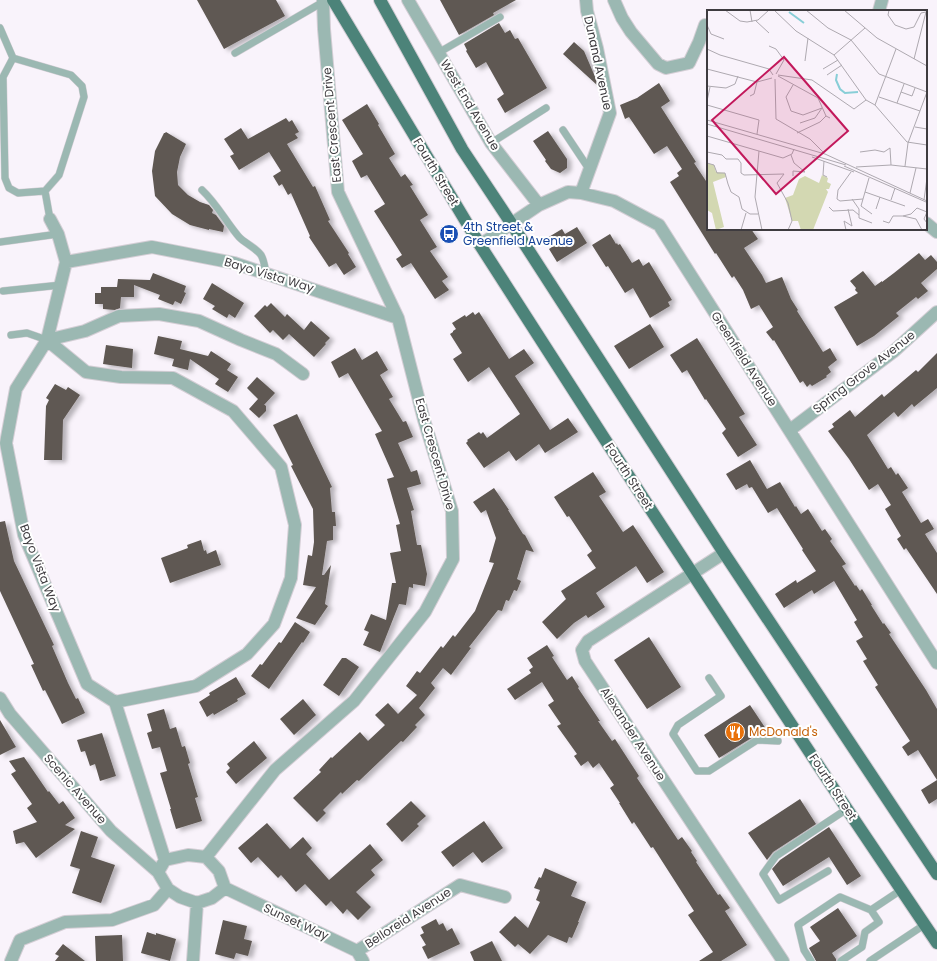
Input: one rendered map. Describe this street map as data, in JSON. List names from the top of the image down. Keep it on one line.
{"streets":{"main road":["Fourth Street"],"street":["Dunand Avenue","West End Avenue","East Crescent Drive","Bayo Vista Way","Greenfield Avenue","Spring Grove Avenue","Alexander Avenue","Scenic Avenue","Belloreid Avenue","Sunset Way"]},"crossings":[["Dunand Avenue","Greenfield Avenue"],["West End Avenue","Greenfield Avenue"],["East Crescent Drive","Fourth Street"],["East Crescent Drive","Bayo Vista Way"],["East Crescent Drive","Scenic Avenue"],["East Crescent Drive","Sunset Way"],["Fourth Street","Greenfield Avenue"],["Fourth Street","Alexander Avenue"],["Greenfield Avenue","Spring Grove Avenue"],["Scenic Avenue","Sunset Way"],["Belloreid Avenue","Sunset Way"]],"places":{"bus stop":["4th Street & Greenfield Avenue"],"restaurant":["McDonald's"]}}
